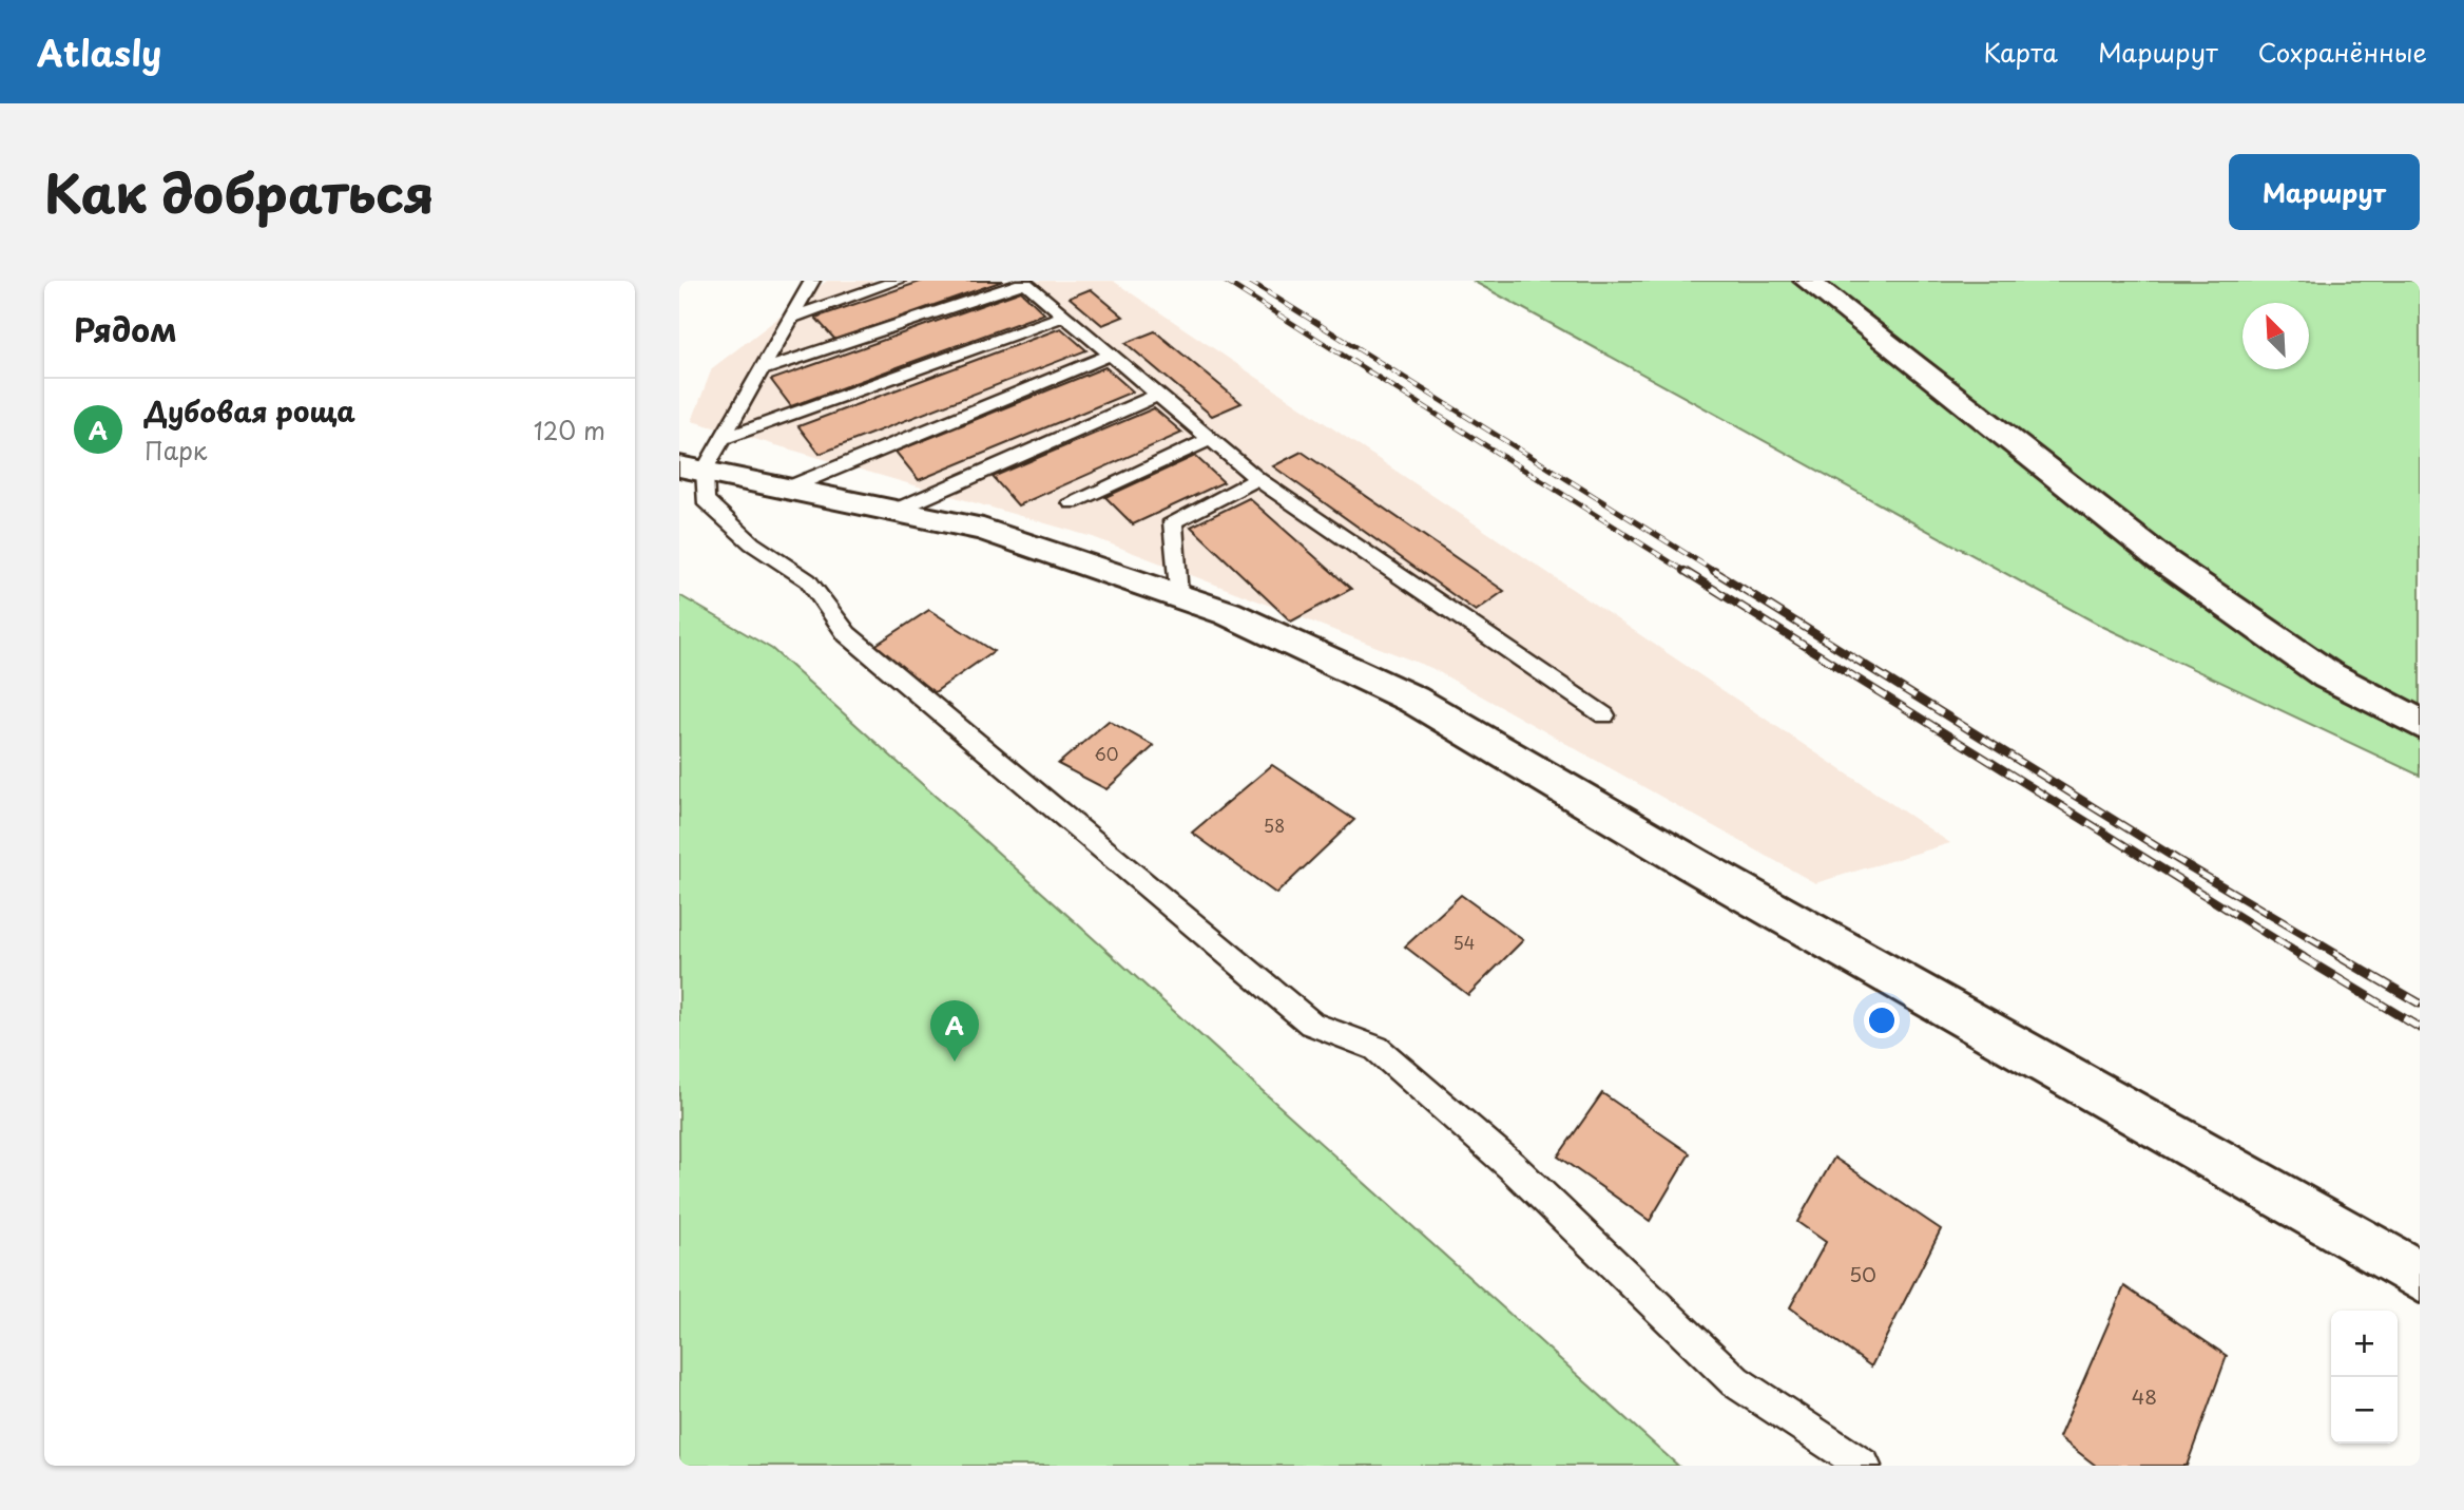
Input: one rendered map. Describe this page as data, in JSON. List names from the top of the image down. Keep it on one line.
{"house_numbers":["60","58","54","50","48"],"north":"top left","page":{"header":"Atlasly","nav":["Карта","Маршрут","Сохранённые"],"title":"Как добраться","buttons":"Маршрут","heading":"Рядом","list":[{"mark":"A","name":"Дубовая роща","note":"Парк","value":"120 m"}],"pins":"A","map_buttons":["+","−"]}}
